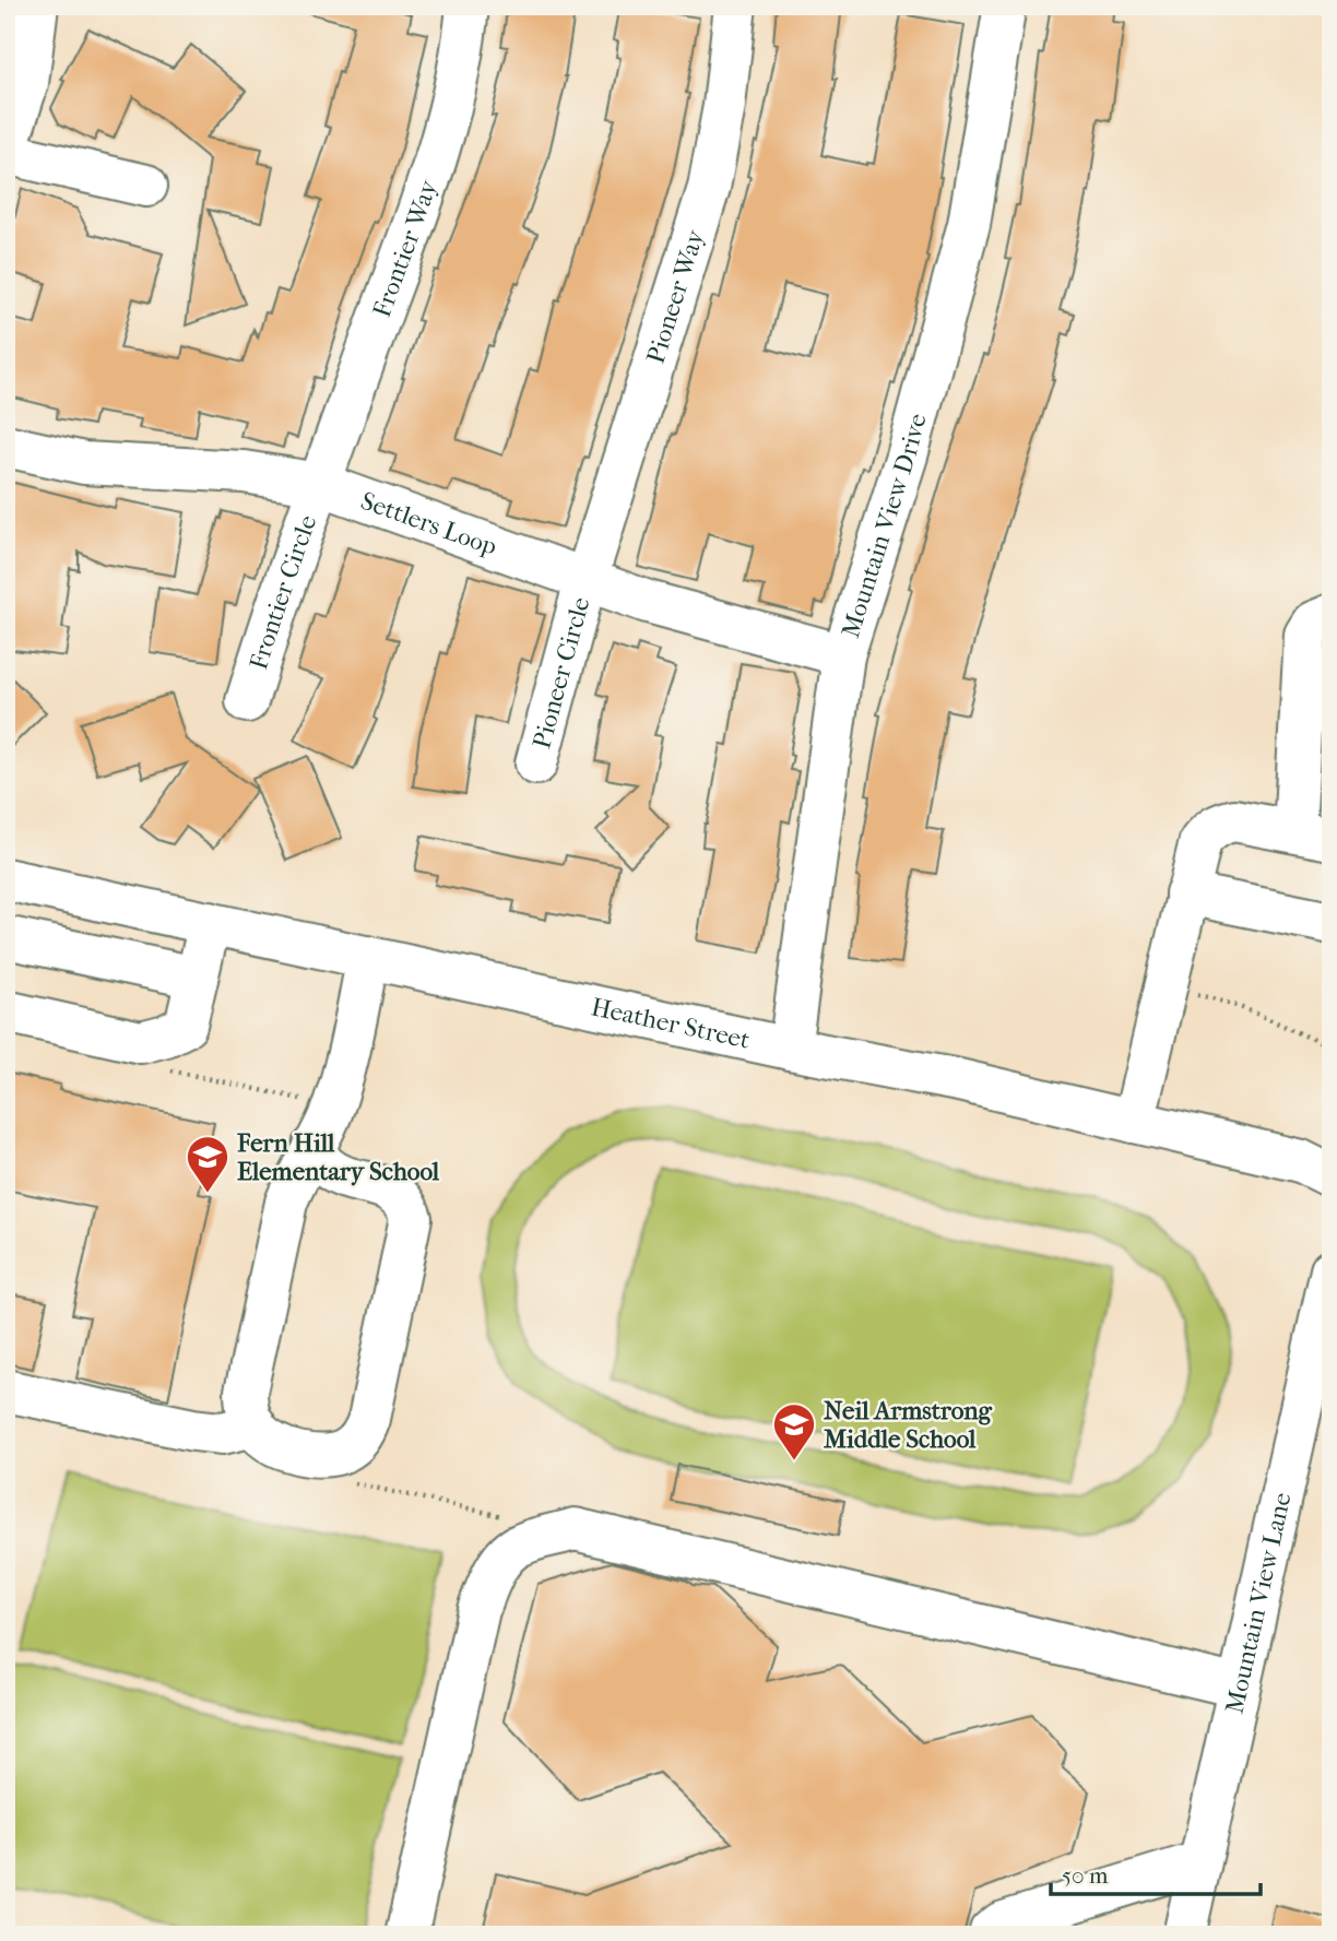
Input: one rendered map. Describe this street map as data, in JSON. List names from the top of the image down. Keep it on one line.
{"streets":{"street":["Frontier Way","Pioneer Way","Settlers Loop","Mountain View Drive","Frontier Circle","Pioneer Circle","Heather Street","Mountain View Lane"]},"crossings":[["Frontier Way","Settlers Loop"],["Frontier Way","Frontier Circle"],["Pioneer Way","Settlers Loop"],["Pioneer Way","Pioneer Circle"],["Settlers Loop","Mountain View Drive"],["Settlers Loop","Frontier Circle"],["Settlers Loop","Pioneer Circle"],["Mountain View Drive","Heather Street"]],"places":{"school or university":["Fern Hill Elementary School","Neil Armstrong Middle School"]},"scale_bar":"50 m"}
